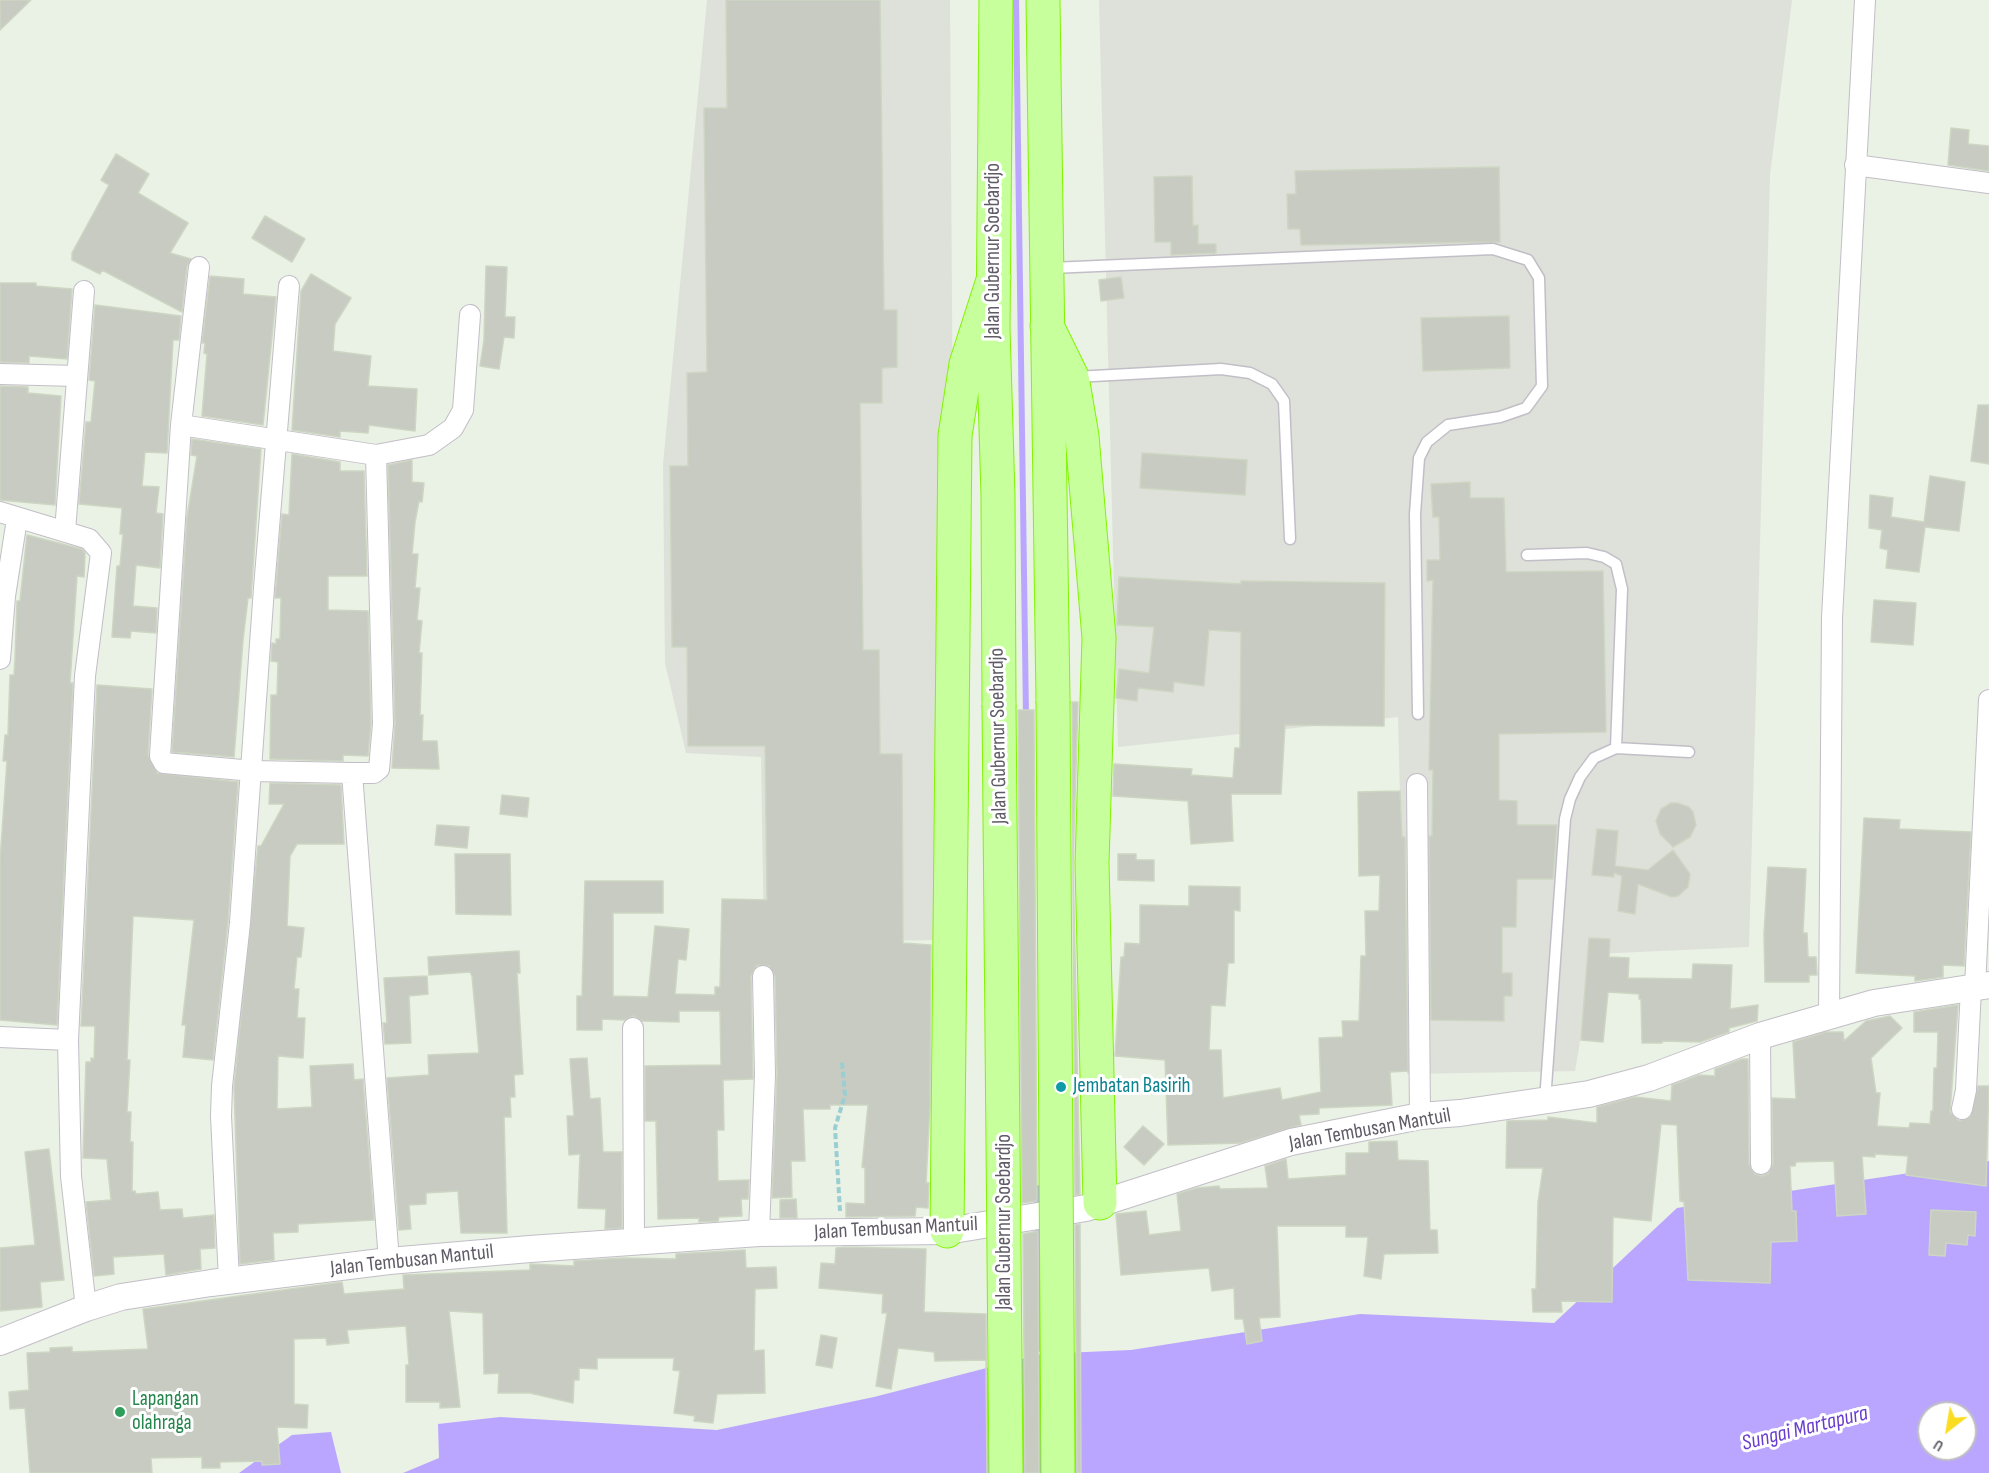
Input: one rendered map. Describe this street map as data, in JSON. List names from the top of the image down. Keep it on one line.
{"streets":{"highway":["Jalan Gubernur Soebardjo"],"street":["Jalan Tembusan Mantuil"]},"water":["Sungai Martapura"],"places":["Jembatan Basirih","Lapangan olahraga"],"north":"bottom left"}
